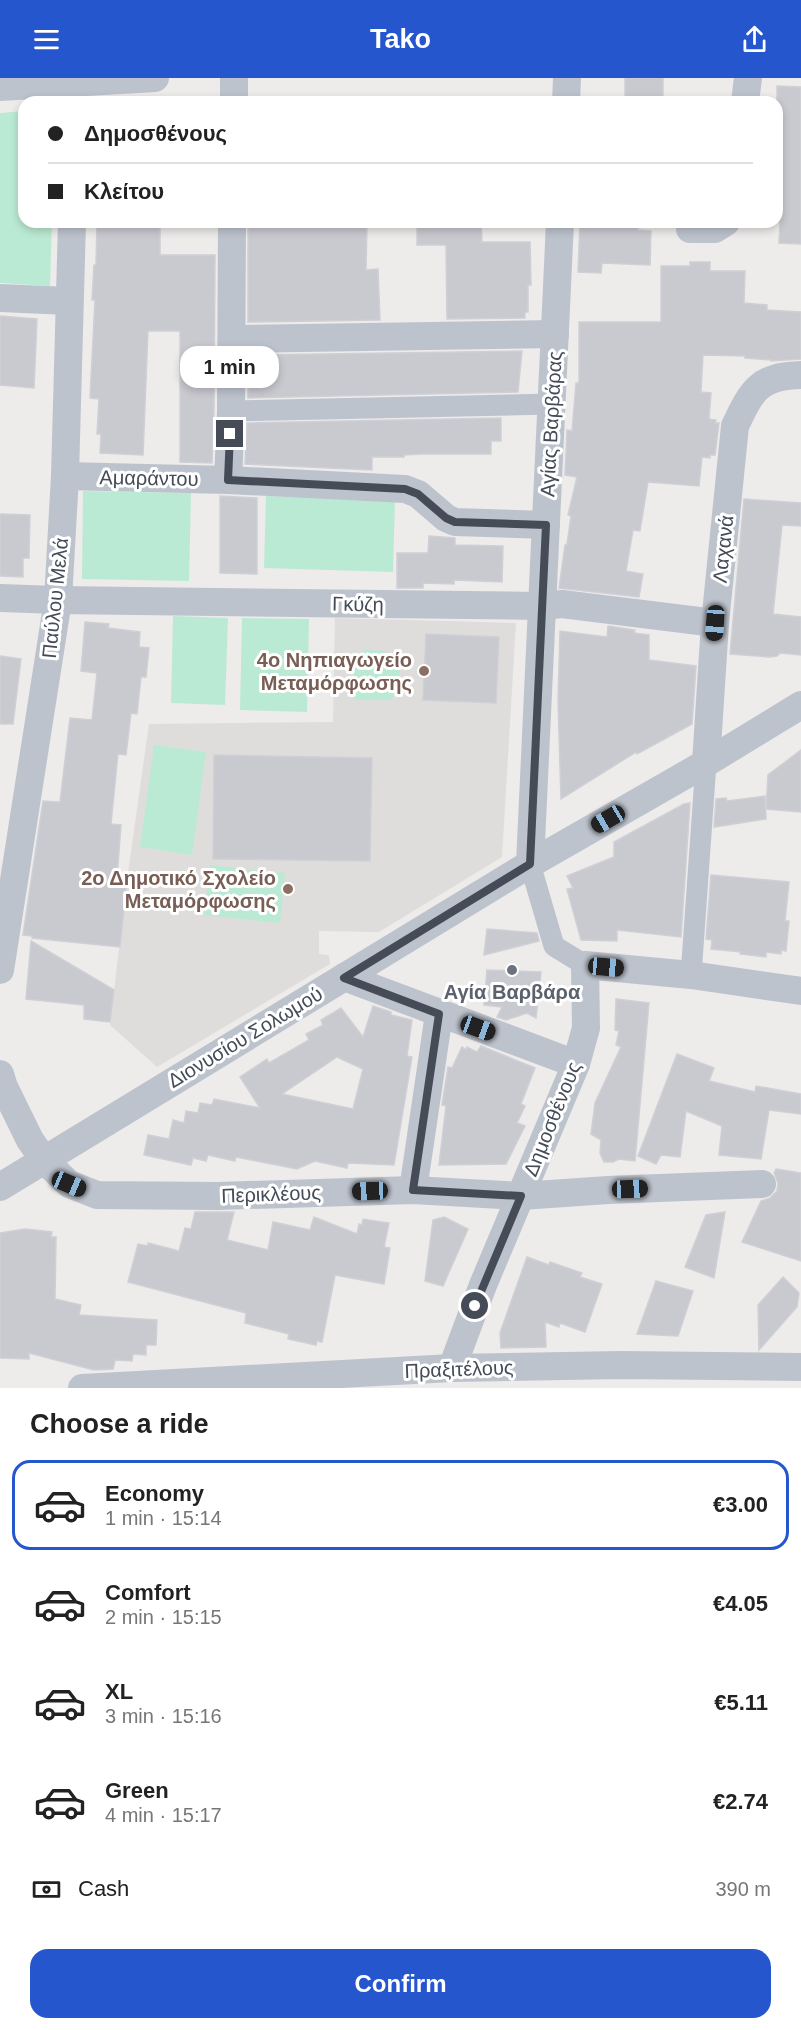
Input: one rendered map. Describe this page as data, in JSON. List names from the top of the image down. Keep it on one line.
{"streets":{"street":["Αγίας Βαρβάρας","Αμαράντου","Λαχανά","Παύλου Μελά","Γκύζη","Διονυσίου Σολωμού","Δημοσθένους","Περικλέους","Πραξιτέλους"]},"crossings":[["Αγίας Βαρβάρας","Αμαράντου"],["Αγίας Βαρβάρας","Γκύζη"],["Αγίας Βαρβάρας","Διονυσίου Σολωμού"],["Αγίας Βαρβάρας","Δημοσθένους"],["Αμαράντου","Παύλου Μελά"],["Λαχανά","Γκύζη"],["Λαχανά","Διονυσίου Σολωμού"],["Παύλου Μελά","Γκύζη"],["Διονυσίου Σολωμού","Περικλέους"],["Δημοσθένους","Περικλέους"],["Δημοσθένους","Πραξιτέλους"]],"places":["4ο Νηπιαγωγείο Μεταμόρφωσης","2ο Δημοτικό Σχολείο Μεταμόρφωσης","Αγία Βαρβάρα"],"page":{"header":"Tako","banner":["Δημοσθένους","Κλείτου"],"bubble":"1 min","heading":"Choose a ride","list":[{"name":"Economy","note":"1 min · 15:14","value":"€3.00"},{"name":"Comfort","note":"2 min · 15:15","value":"€4.05"},{"name":"XL","note":"3 min · 15:16","value":"€5.11"},{"name":"Green","note":"4 min · 15:17","value":"€2.74"}],"pay":["Cash","390 m"],"buttons":"Confirm"}}
